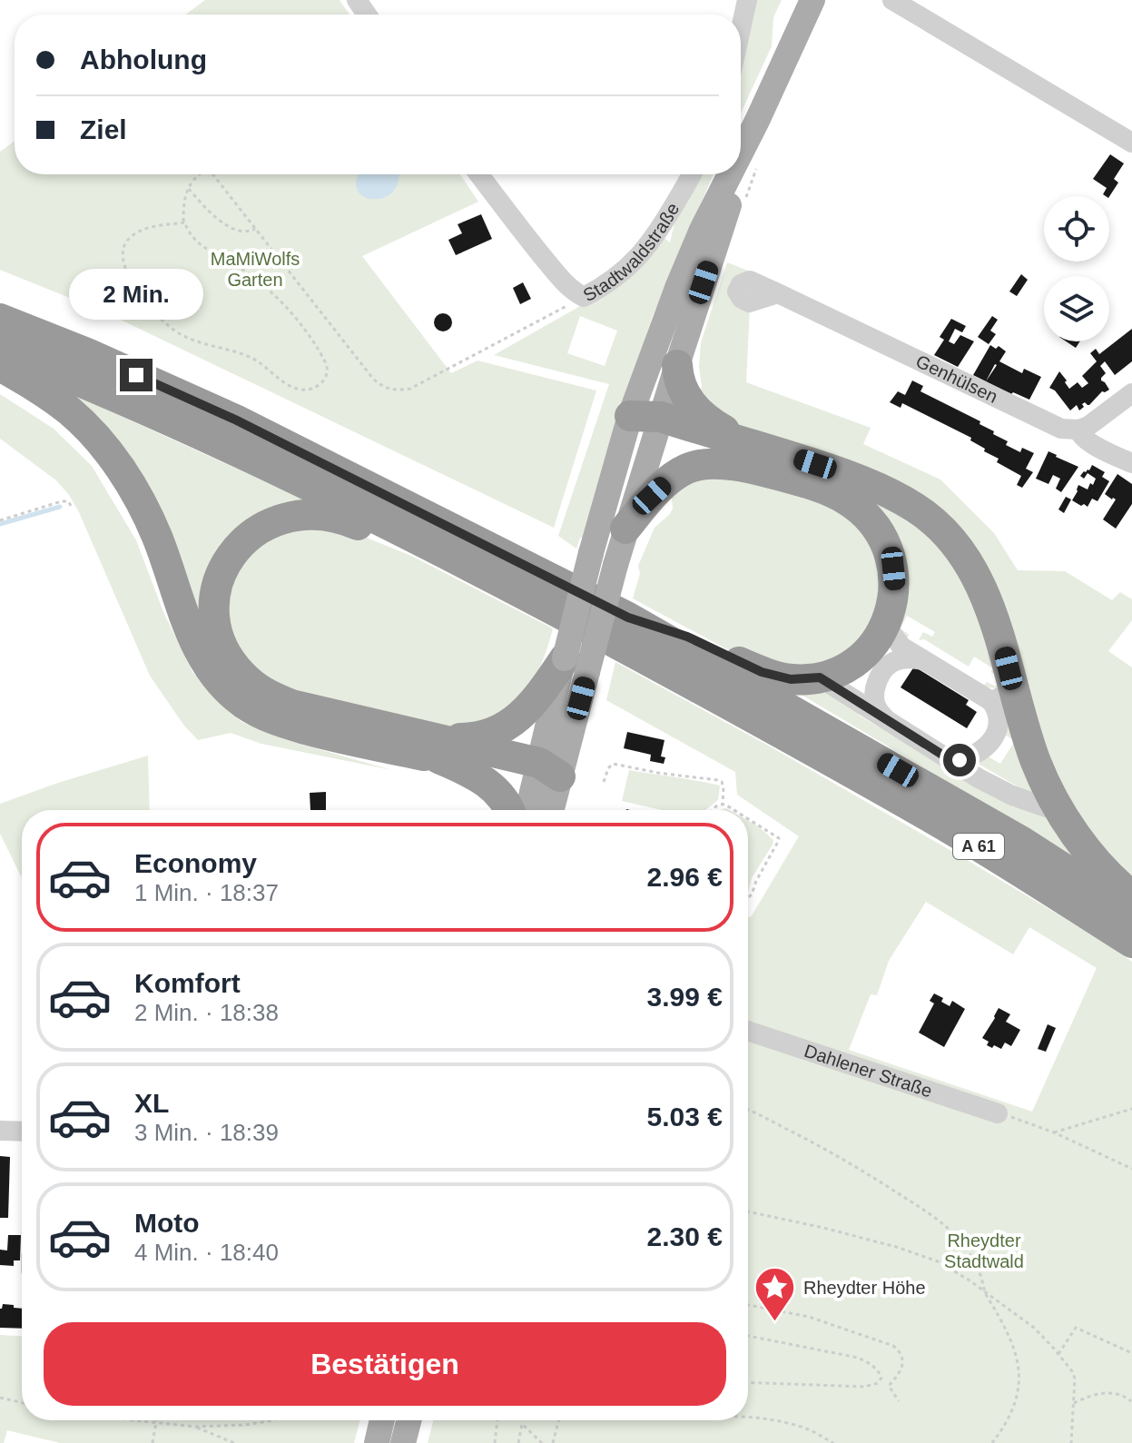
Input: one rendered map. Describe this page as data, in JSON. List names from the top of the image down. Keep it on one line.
{"streets":{"highway":["A 61"],"street":["Stadtwaldstraße","Genhülsen","Dahlener Straße"]},"parks":["MaMiWolfs Garten","Rheydter Stadtwald"],"places":{"place":["Rheydter Höhe"]},"page":{"banner":["Abholung","Ziel"],"bubble":"2 Min.","list":[{"name":"Economy","note":"1 Min. · 18:37","value":"2.96 €"},{"name":"Komfort","note":"2 Min. · 18:38","value":"3.99 €"},{"name":"XL","note":"3 Min. · 18:39","value":"5.03 €"},{"name":"Moto","note":"4 Min. · 18:40","value":"2.30 €"}],"buttons":"Bestätigen"}}
